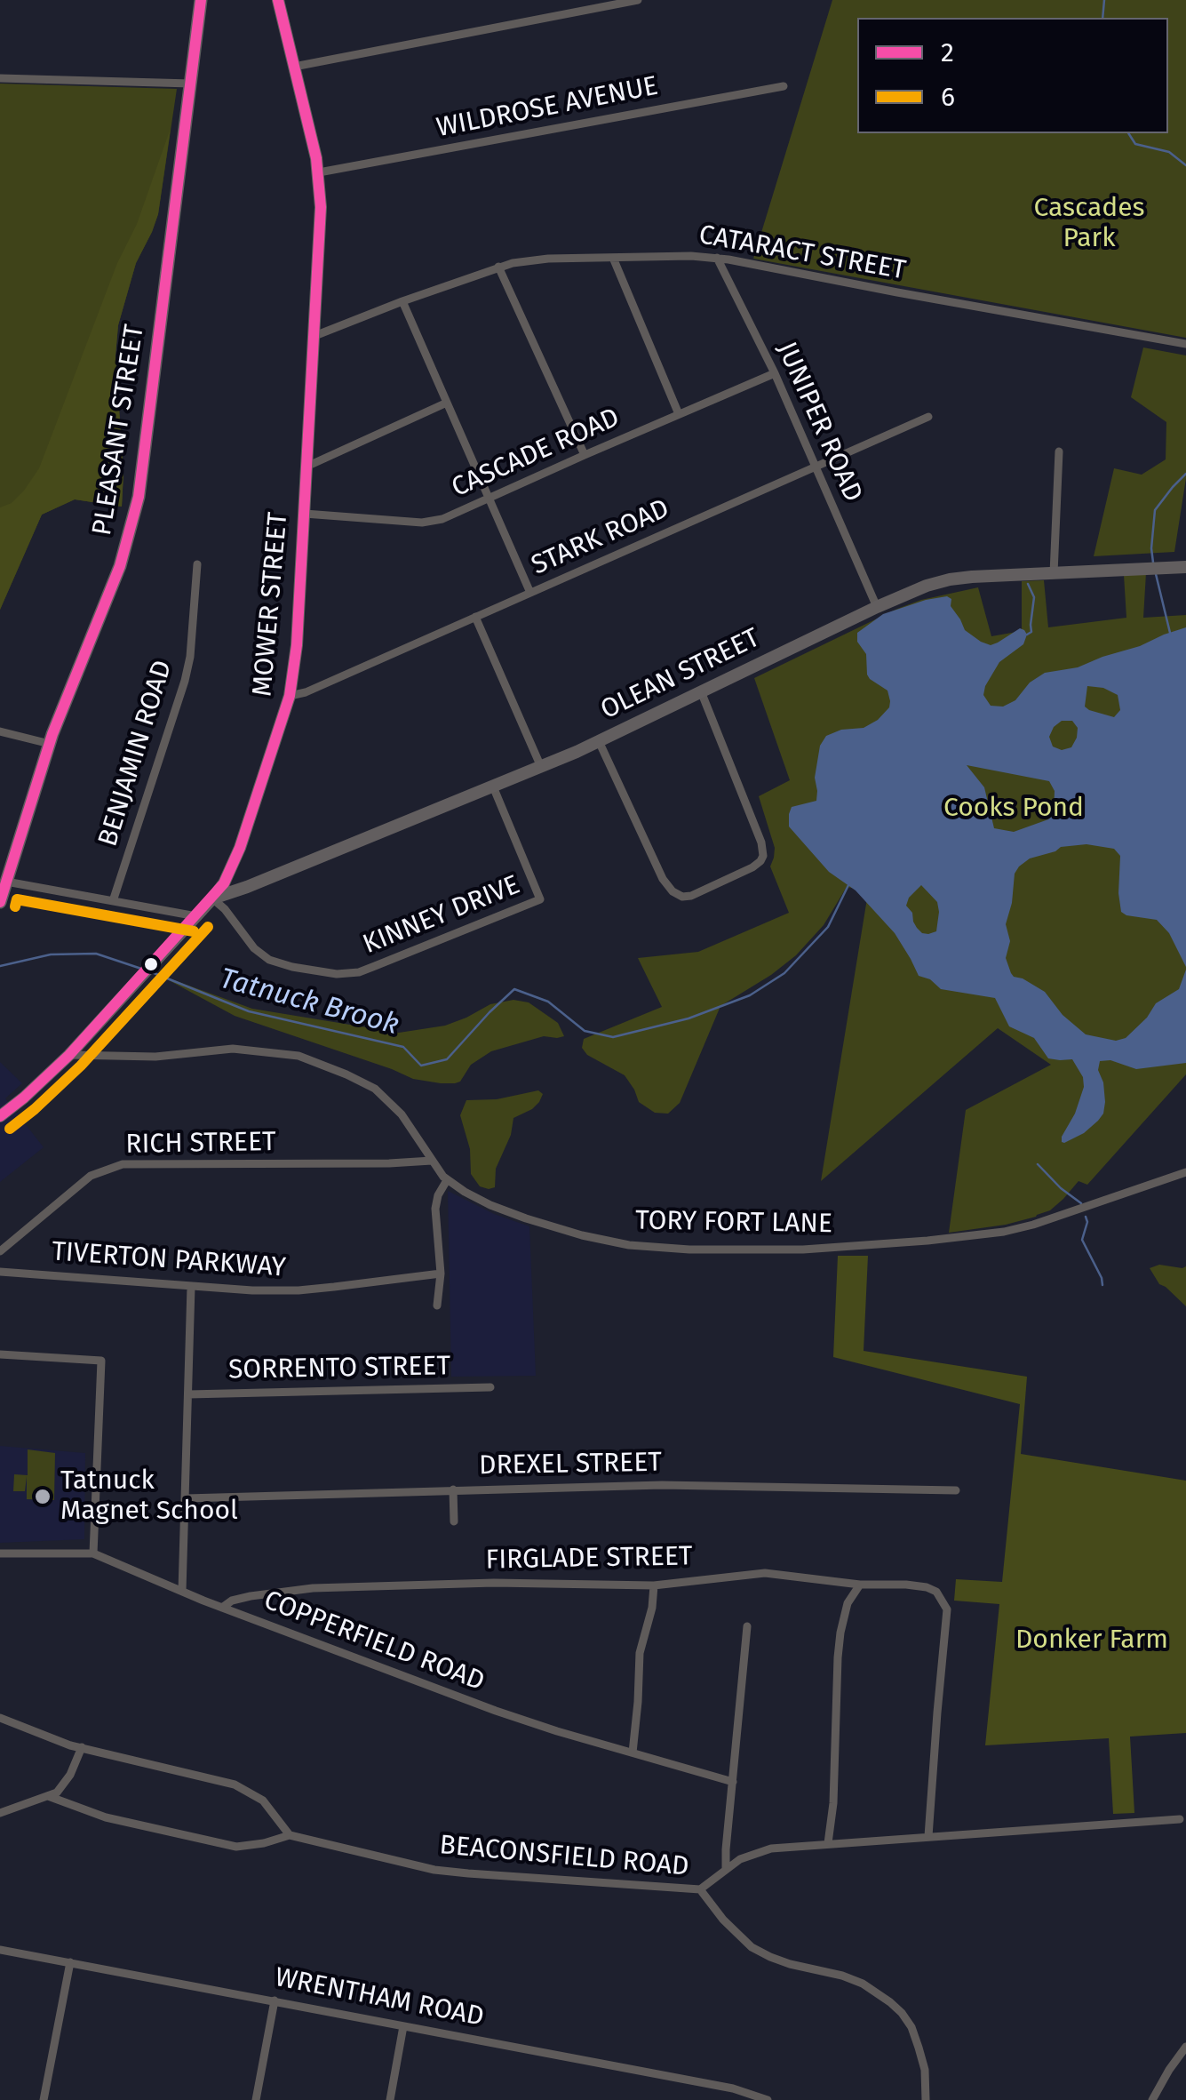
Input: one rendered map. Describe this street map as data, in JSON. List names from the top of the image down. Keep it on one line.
{"streets":{"main road":["PLEASANT STREET"],"street":["WILDROSE AVENUE","CATARACT STREET","JUNIPER ROAD","CASCADE ROAD","STARK ROAD","MOWER STREET","OLEAN STREET","BENJAMIN ROAD","KINNEY DRIVE","RICH STREET","TORY FORT LANE","TIVERTON PARKWAY","SORRENTO STREET","DREXEL STREET","FIRGLADE STREET","COPPERFIELD ROAD","BEACONSFIELD ROAD","WRENTHAM ROAD"]},"crossings":[["WILDROSE AVENUE","MOWER STREET"],["CATARACT STREET","JUNIPER ROAD"],["CATARACT STREET","MOWER STREET"],["JUNIPER ROAD","CASCADE ROAD"],["JUNIPER ROAD","STARK ROAD"],["JUNIPER ROAD","OLEAN STREET"],["CASCADE ROAD","MOWER STREET"],["STARK ROAD","MOWER STREET"],["MOWER STREET","OLEAN STREET"],["MOWER STREET","KINNEY DRIVE"],["MOWER STREET","TORY FORT LANE"],["OLEAN STREET","KINNEY DRIVE"],["RICH STREET","TORY FORT LANE"],["FIRGLADE STREET","COPPERFIELD ROAD"],["FIRGLADE STREET","BEACONSFIELD ROAD"]],"water":["Tatnuck Brook"],"parks":["Cascades Park","Cooks Pond","Donker Farm"],"places":["Tatnuck Magnet School"],"lines":["transit line 2","transit line 6"],"legend":["2","6"]}
